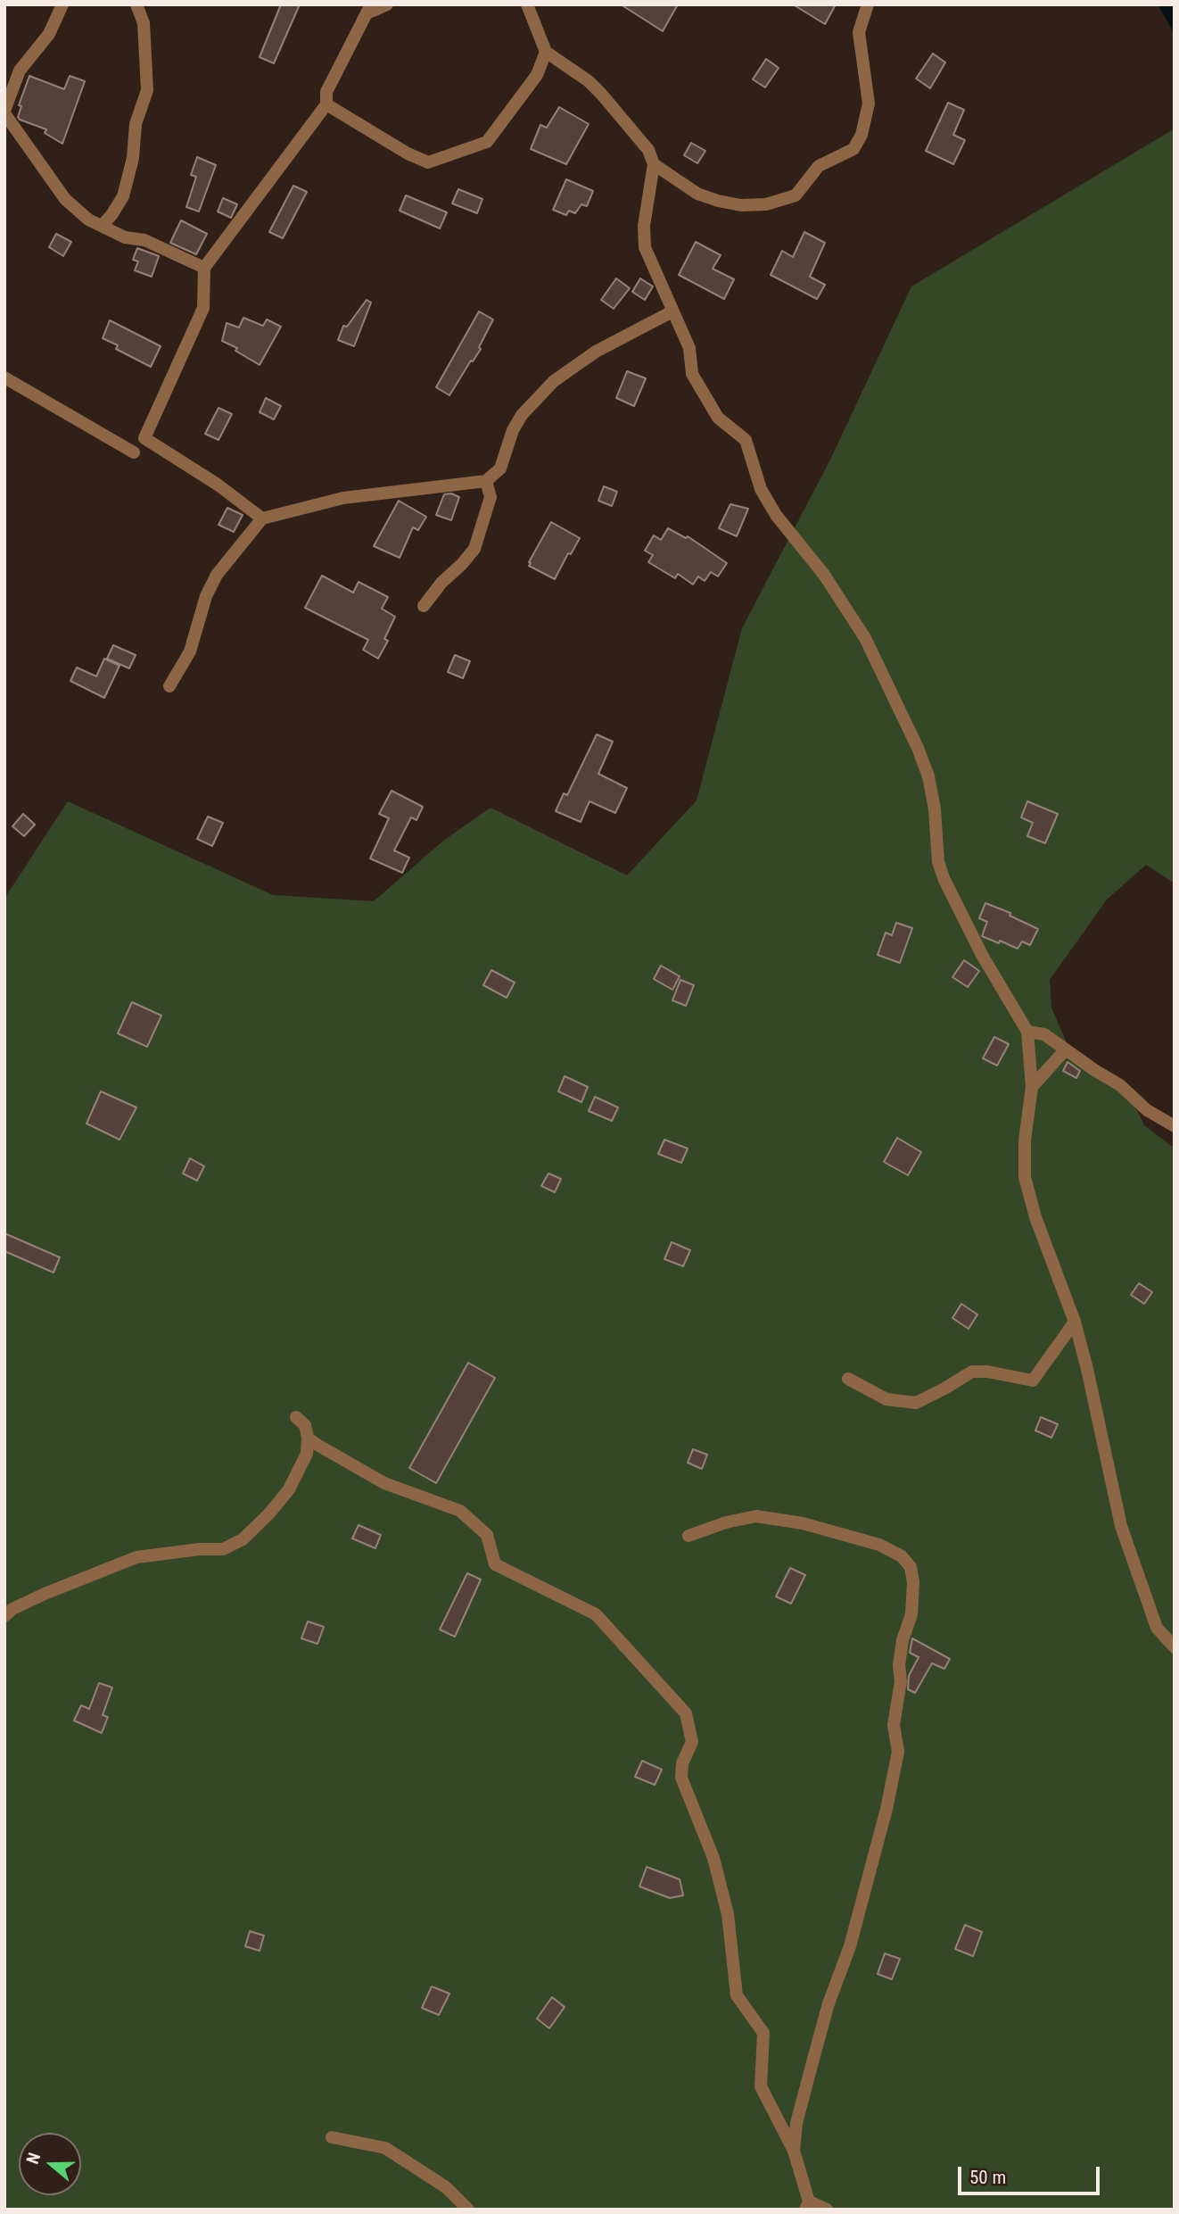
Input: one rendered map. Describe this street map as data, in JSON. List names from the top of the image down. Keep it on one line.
{"scale_bar":"50 m","north":"left"}
